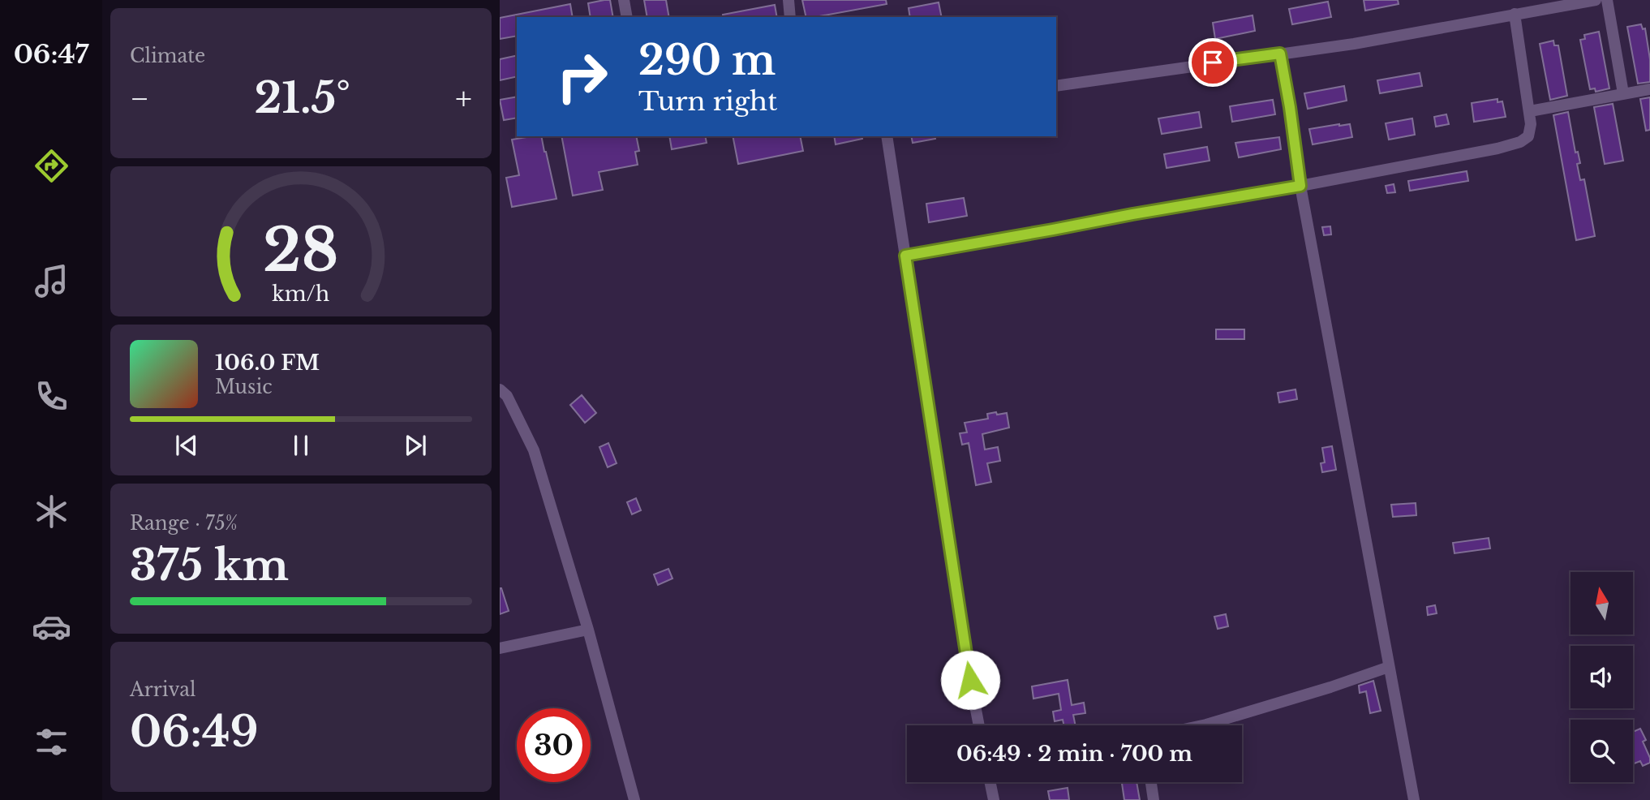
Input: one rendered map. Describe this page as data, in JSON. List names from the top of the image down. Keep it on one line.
{"north":"top","page":{"tabs":"06:47","tile":["Climate",["Range · 75%","375 km"],["Arrival","06:49"]],"turn":["290 m","Turn right"],"heat":["−","21.5°","+"],"song":["106.0 FM","Music"],"limit":"30","trip":"06:49 · 2 min · 700 m","gauge":["28","km/h"]}}
